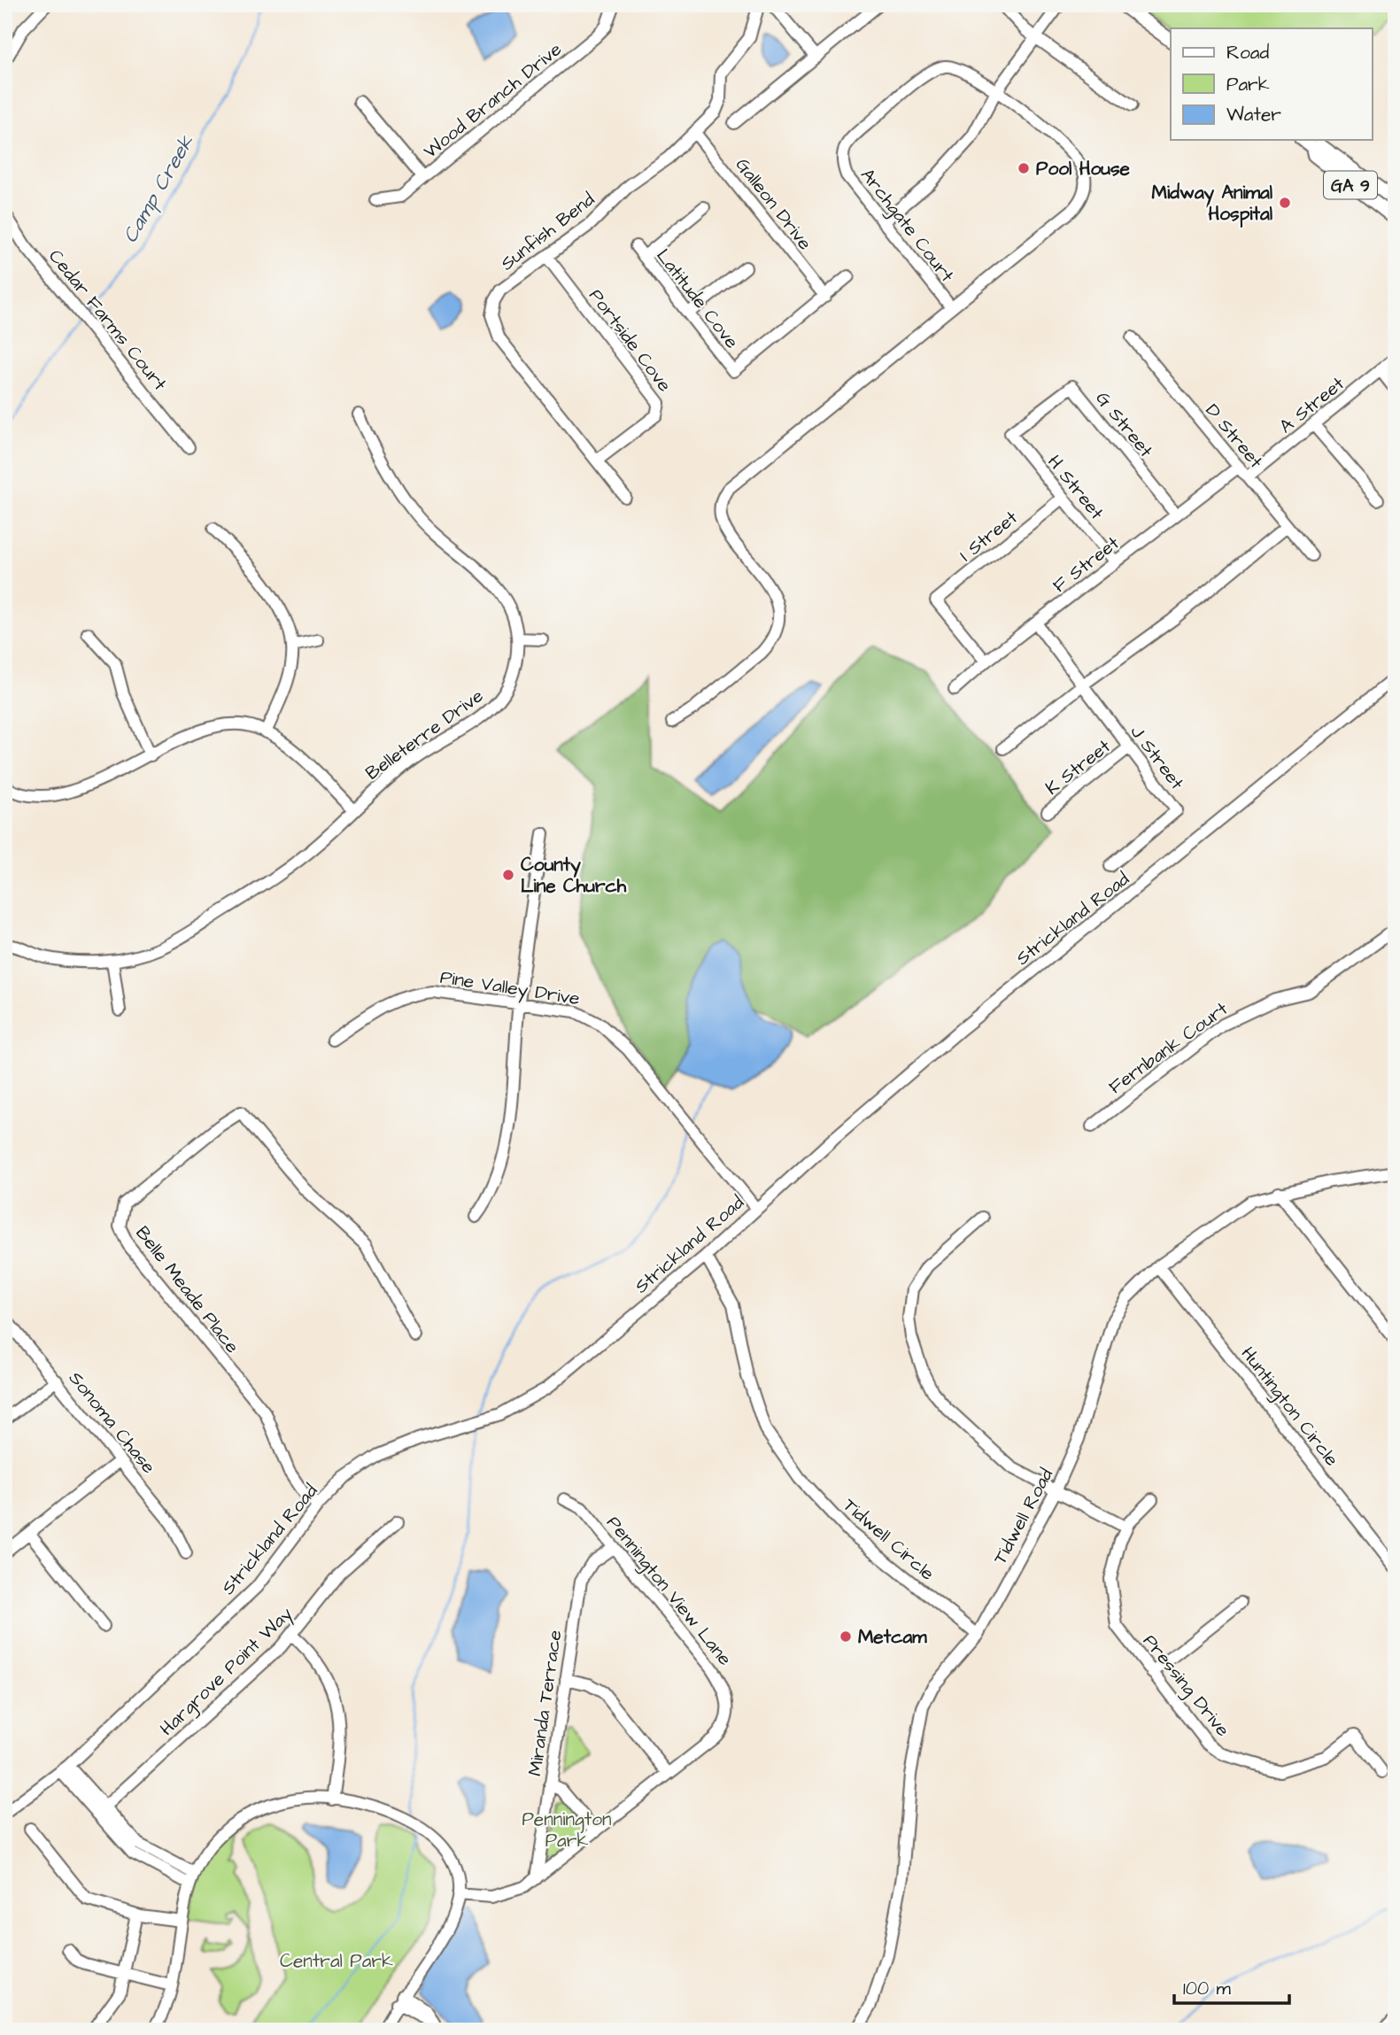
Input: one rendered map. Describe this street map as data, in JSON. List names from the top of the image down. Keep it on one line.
{"streets":{"main road":["GA 9"],"street":["Wood Branch Drive","Galleon Drive","Archgate Court","Sunfish Bend","Latitude Cove","Cedar Farms Court","Portside Cove","A Street","G Street","D Street","H Street","I Street","F Street","Belleterre Drive","J Street","K Street","Strickland Road","Pine Valley Drive","Fernbank Court","Belle Meade Place","Huntington Circle","Sonoma Chase","Tidwell Road","Tidwell Circle","Pennington View Lane","Hargrove Point Way","Pressing Drive","Miranda Terrace"]},"crossings":[["Galleon Drive","Sunfish Bend"],["Galleon Drive","Latitude Cove"],["Sunfish Bend","Portside Cove"],["A Street","D Street"],["G Street","H Street"],["G Street","F Street"],["D Street","F Street"],["H Street","I Street"],["H Street","F Street"],["I Street","F Street"],["J Street","K Street"],["Strickland Road","Pine Valley Drive"],["Strickland Road","Belle Meade Place"],["Strickland Road","Tidwell Circle"],["Huntington Circle","Tidwell Road"],["Tidwell Road","Tidwell Circle"],["Pennington View Lane","Miranda Terrace"]],"water":["Camp Creek"],"parks":["Pennington Park","Central Park"],"places":["Pool House","Midway Animal Hospital","County Line Church","Metcam"],"legend":["Road","Park","Water"],"scale_bar":"100 m"}
